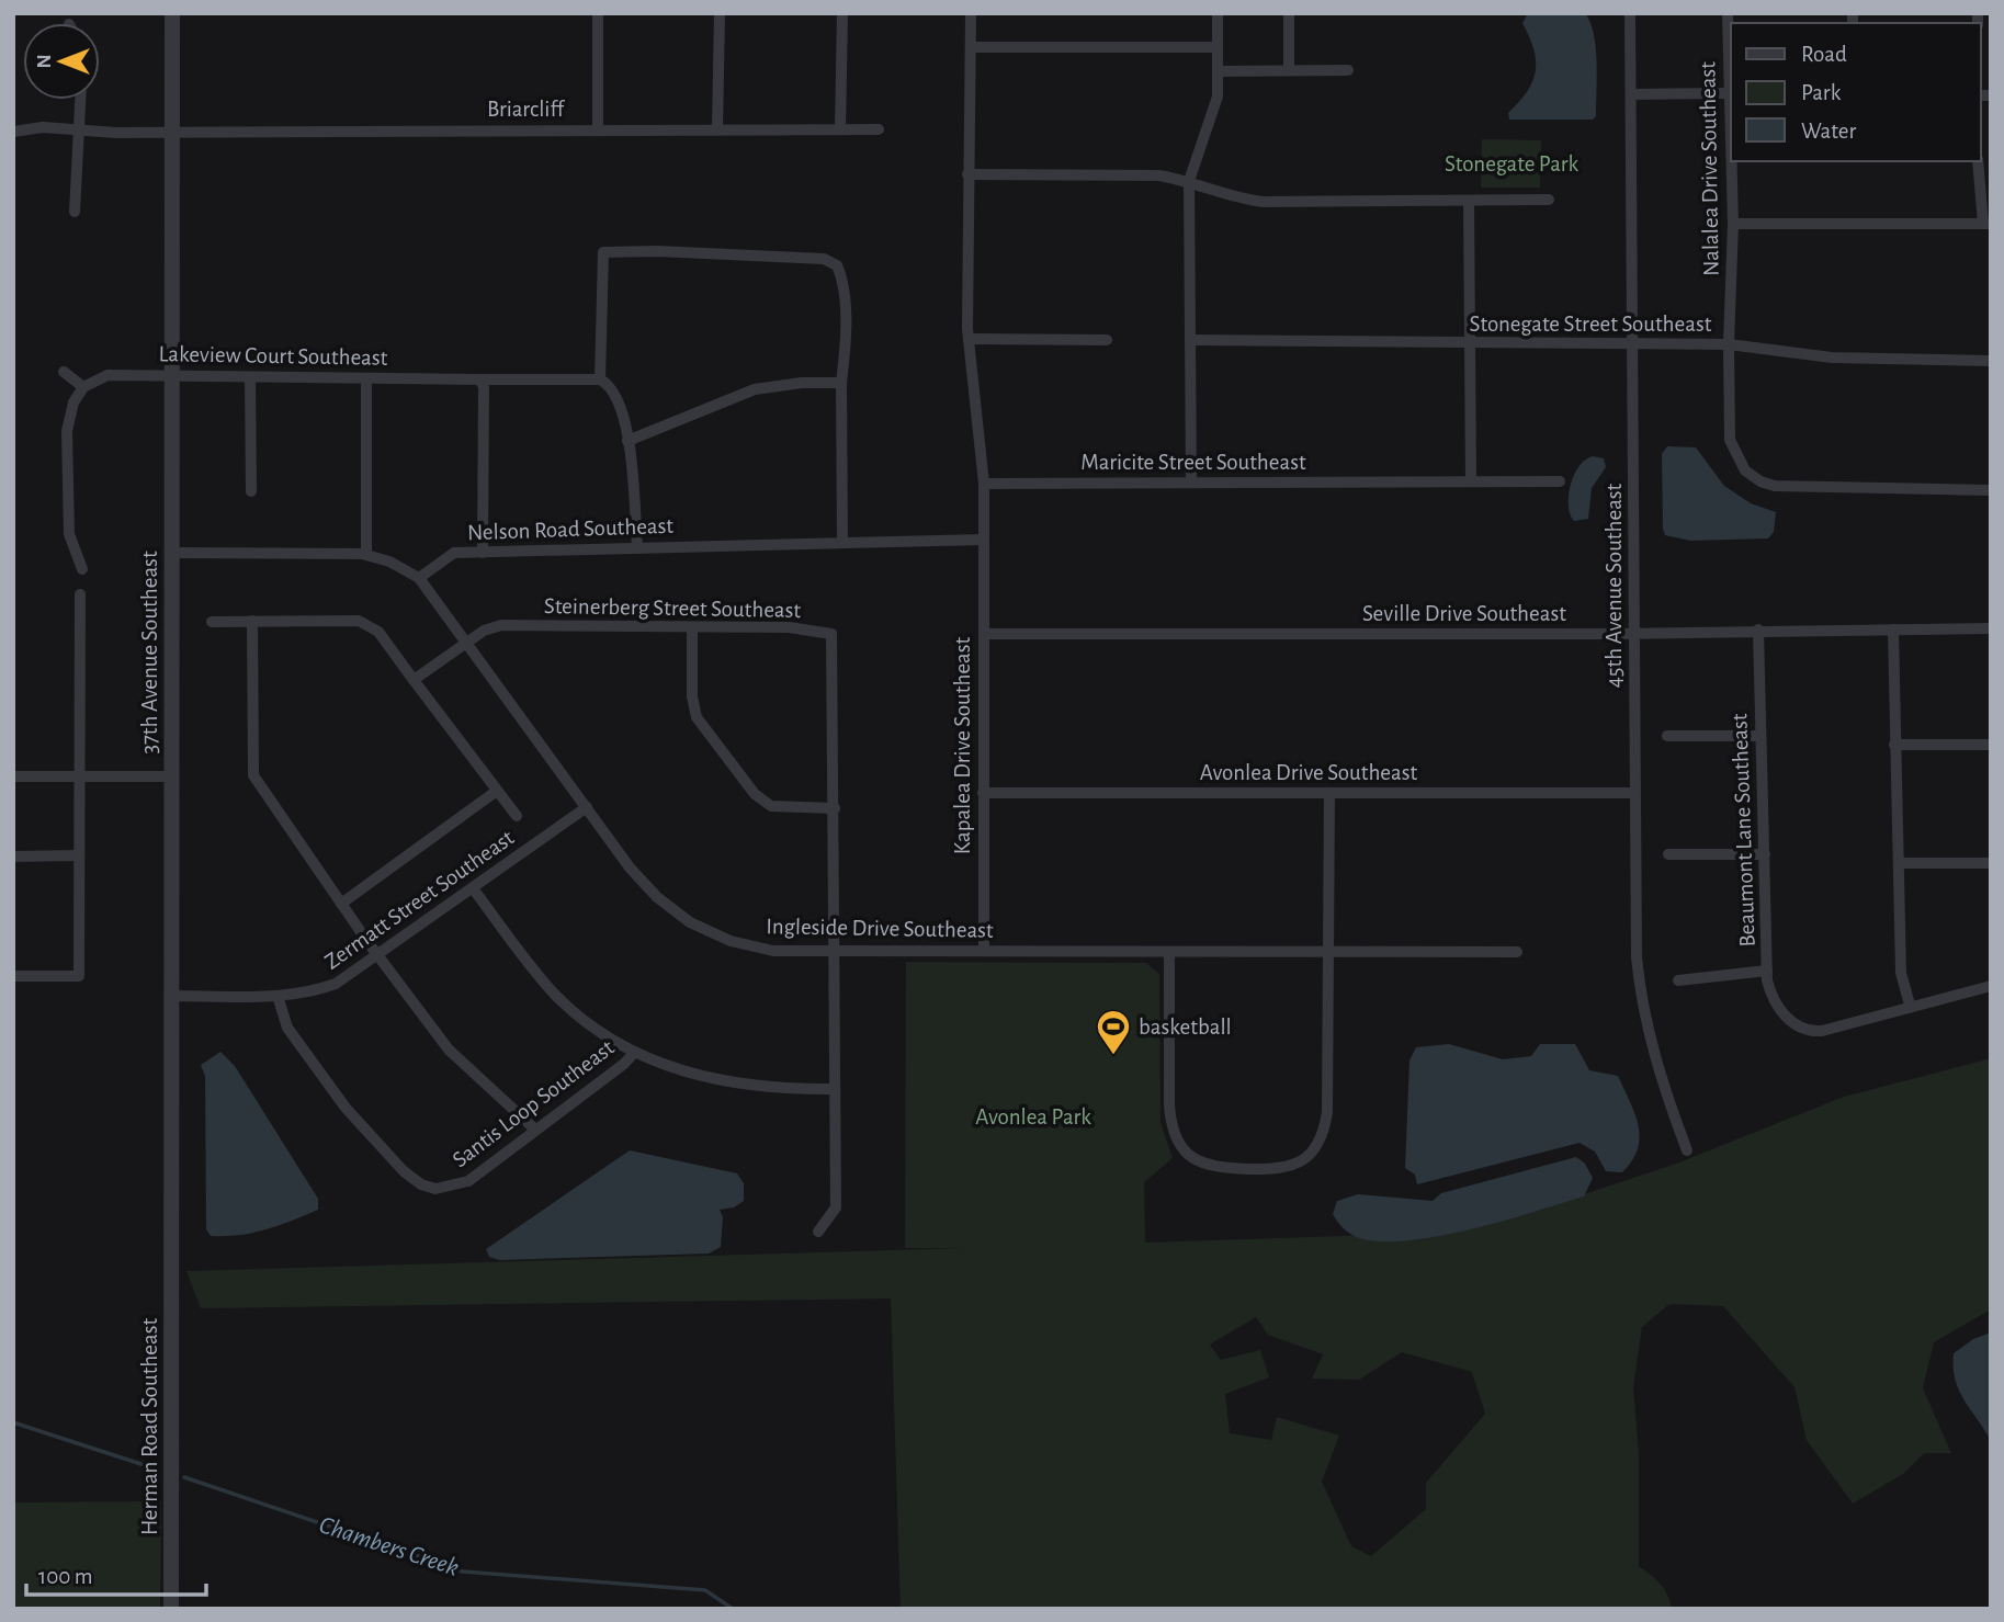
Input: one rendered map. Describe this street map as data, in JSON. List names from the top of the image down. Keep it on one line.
{"streets":{"street":["Briarcliff","Nalalea Drive Southeast","Stonegate Street Southeast","Lakeview Court Southeast","Maricite Street Southeast","Nelson Road Southeast","45th Avenue Southeast","Steinerberg Street Southeast","Seville Drive Southeast","37th Avenue Southeast","Kapalea Drive Southeast","Avonlea Drive Southeast","Beaumont Lane Southeast","Zermatt Street Southeast","Ingleside Drive Southeast","Santis Loop Southeast","Herman Road Southeast"]},"crossings":[["Briarcliff","37th Avenue Southeast"],["Nalalea Drive Southeast","Stonegate Street Southeast"],["Stonegate Street Southeast","45th Avenue Southeast"],["Lakeview Court Southeast","37th Avenue Southeast"],["Maricite Street Southeast","Kapalea Drive Southeast"],["Nelson Road Southeast","Kapalea Drive Southeast"],["Nelson Road Southeast","Ingleside Drive Southeast"],["45th Avenue Southeast","Seville Drive Southeast"],["45th Avenue Southeast","Avonlea Drive Southeast"],["Steinerberg Street Southeast","Ingleside Drive Southeast"],["Seville Drive Southeast","Kapalea Drive Southeast"],["Seville Drive Southeast","Beaumont Lane Southeast"],["37th Avenue Southeast","Zermatt Street Southeast"],["37th Avenue Southeast","Herman Road Southeast"],["Kapalea Drive Southeast","Avonlea Drive Southeast"],["Kapalea Drive Southeast","Ingleside Drive Southeast"],["Zermatt Street Southeast","Ingleside Drive Southeast"],["Zermatt Street Southeast","Santis Loop Southeast"]],"water":["Chambers Creek"],"parks":["Stonegate Park","Avonlea Park"],"places":{"sports":["basketball"]},"legend":["Road","Park","Water"],"scale_bar":"100 m","north":"left"}
